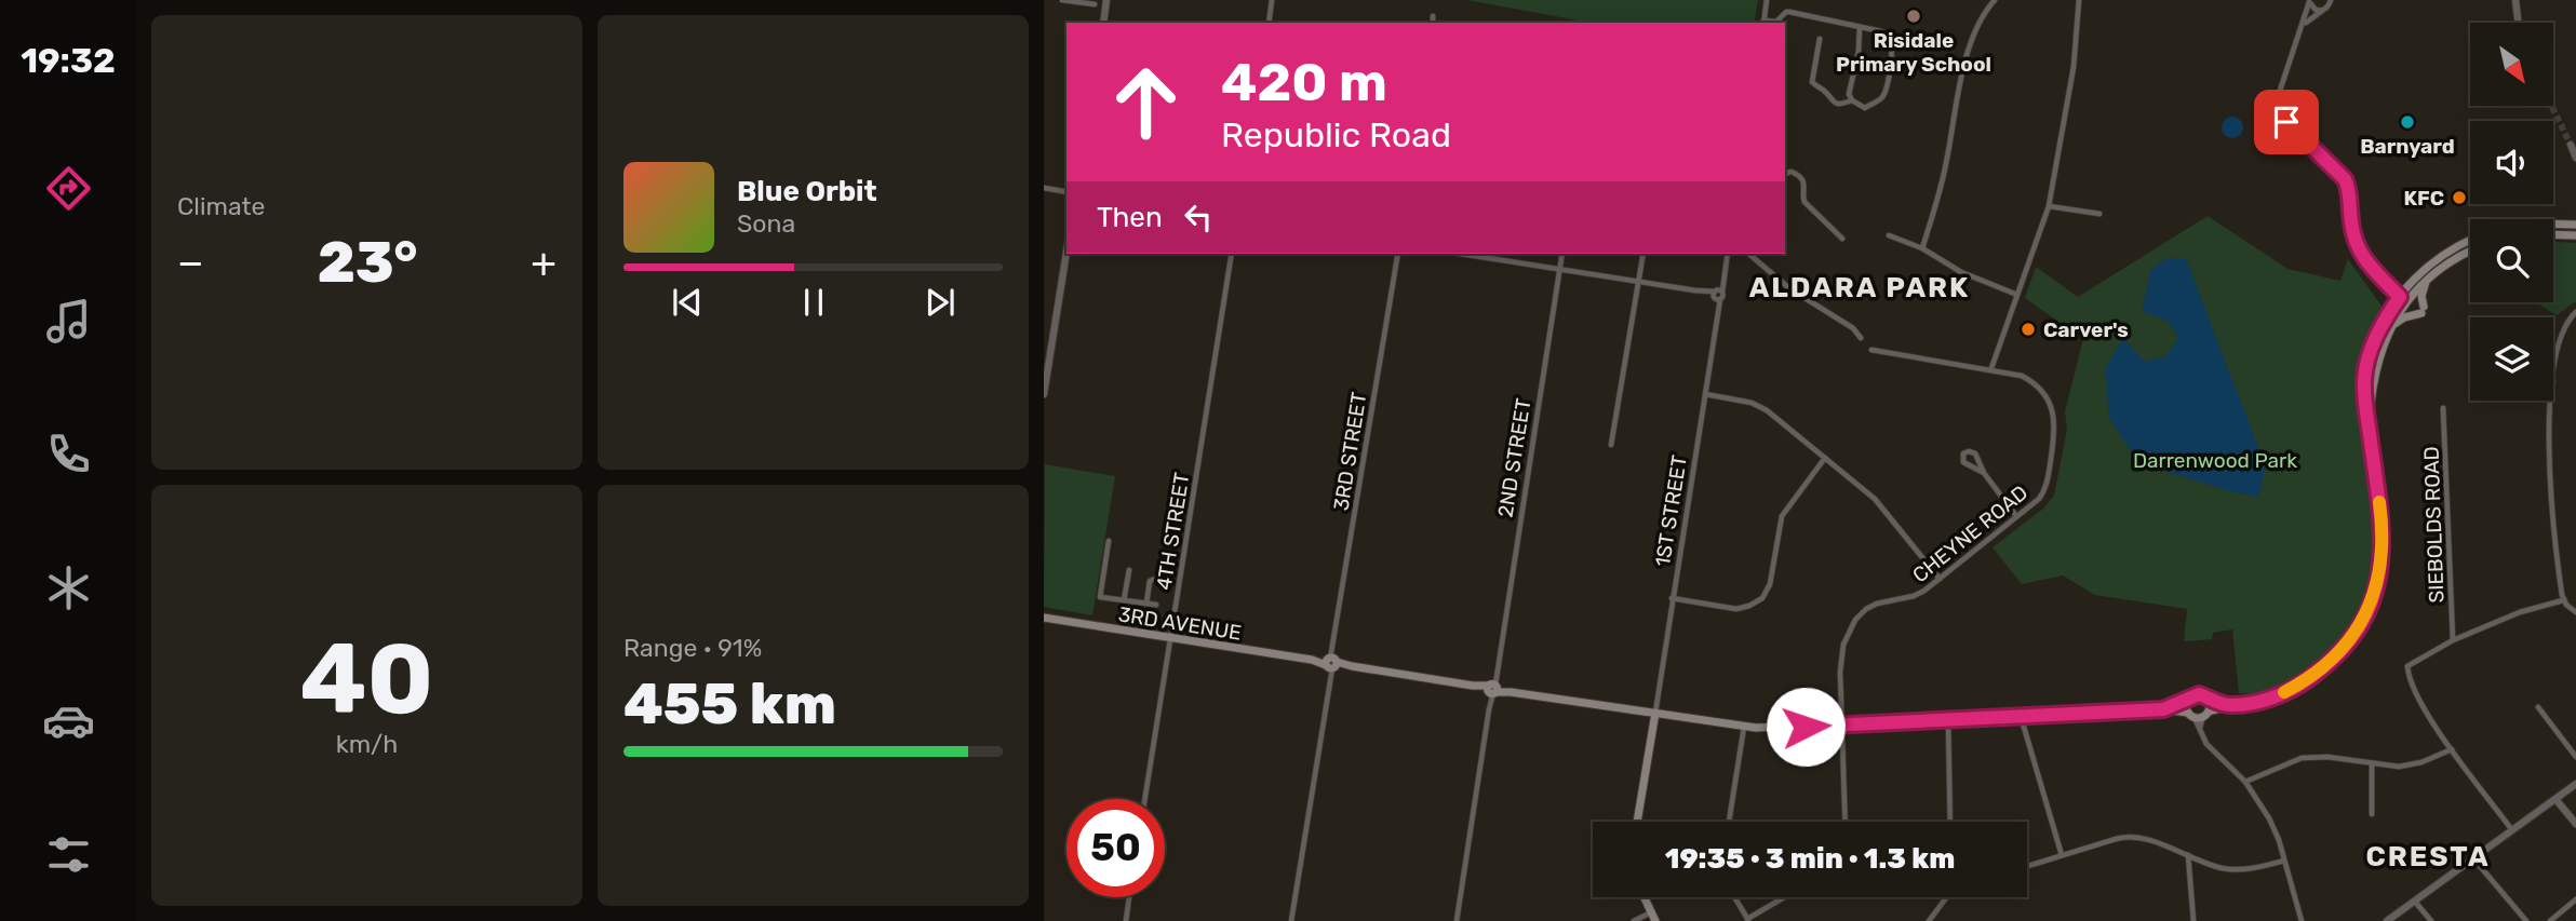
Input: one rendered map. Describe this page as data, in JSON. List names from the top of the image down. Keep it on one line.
{"streets":{"main road":["3RD AVENUE"],"street":["3RD STREET","2ND STREET","1ST STREET","SIEBOLDS ROAD","4TH STREET","CHEYNE ROAD"]},"crossings":[["3RD STREET","3RD AVENUE"],["2ND STREET","3RD AVENUE"],["1ST STREET","3RD AVENUE"],["4TH STREET","3RD AVENUE"],["CHEYNE ROAD","3RD AVENUE"]],"districts":["ALDARA PARK","CRESTA"],"parks":["Darrenwood Park"],"places":["Risidale Primary School","Barnyard","KFC","Carver's"],"north":"bottom right","page":{"tabs":"19:32","tile":["Climate",["40","km/h"],["Range · 91%","455 km"]],"turn":["420 m","Republic Road"],"song":["Blue Orbit","Sona"],"then":"Then","heat":["−","23°","+"],"limit":"50","trip":"19:35 · 3 min · 1.3 km"}}
